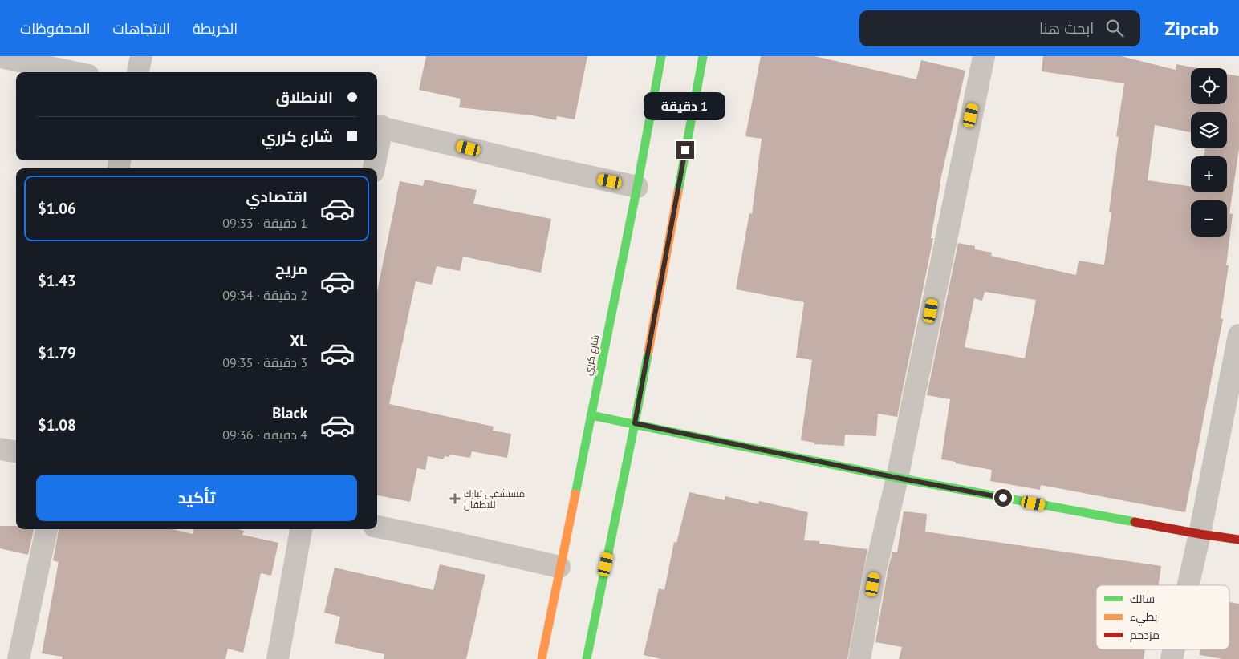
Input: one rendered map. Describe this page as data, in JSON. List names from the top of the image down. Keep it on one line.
{"streets":{"main road":["شارع كرري"]},"places":{"health":["مستشفى تبارك للاطفال"]},"legend":["سالك","بطيء","مزدحم"],"page":{"header":"Zipcab","search":"ابحث هنا","nav":["الخريطة","الاتجاهات","المحفوظات"],"map_buttons":["+","−"],"banner":["الانطلاق","شارع كرري"],"bubble":"1 دقيقة","list":[{"name":"اقتصادي","note":"1 دقيقة · 09:33","value":"$1.06"},{"name":"مريح","note":"2 دقيقة · 09:34","value":"$1.43"},{"name":"XL","note":"3 دقيقة · 09:35","value":"$1.79"},{"name":"Black","note":"4 دقيقة · 09:36","value":"$1.08"}],"buttons":"تأكيد"}}
